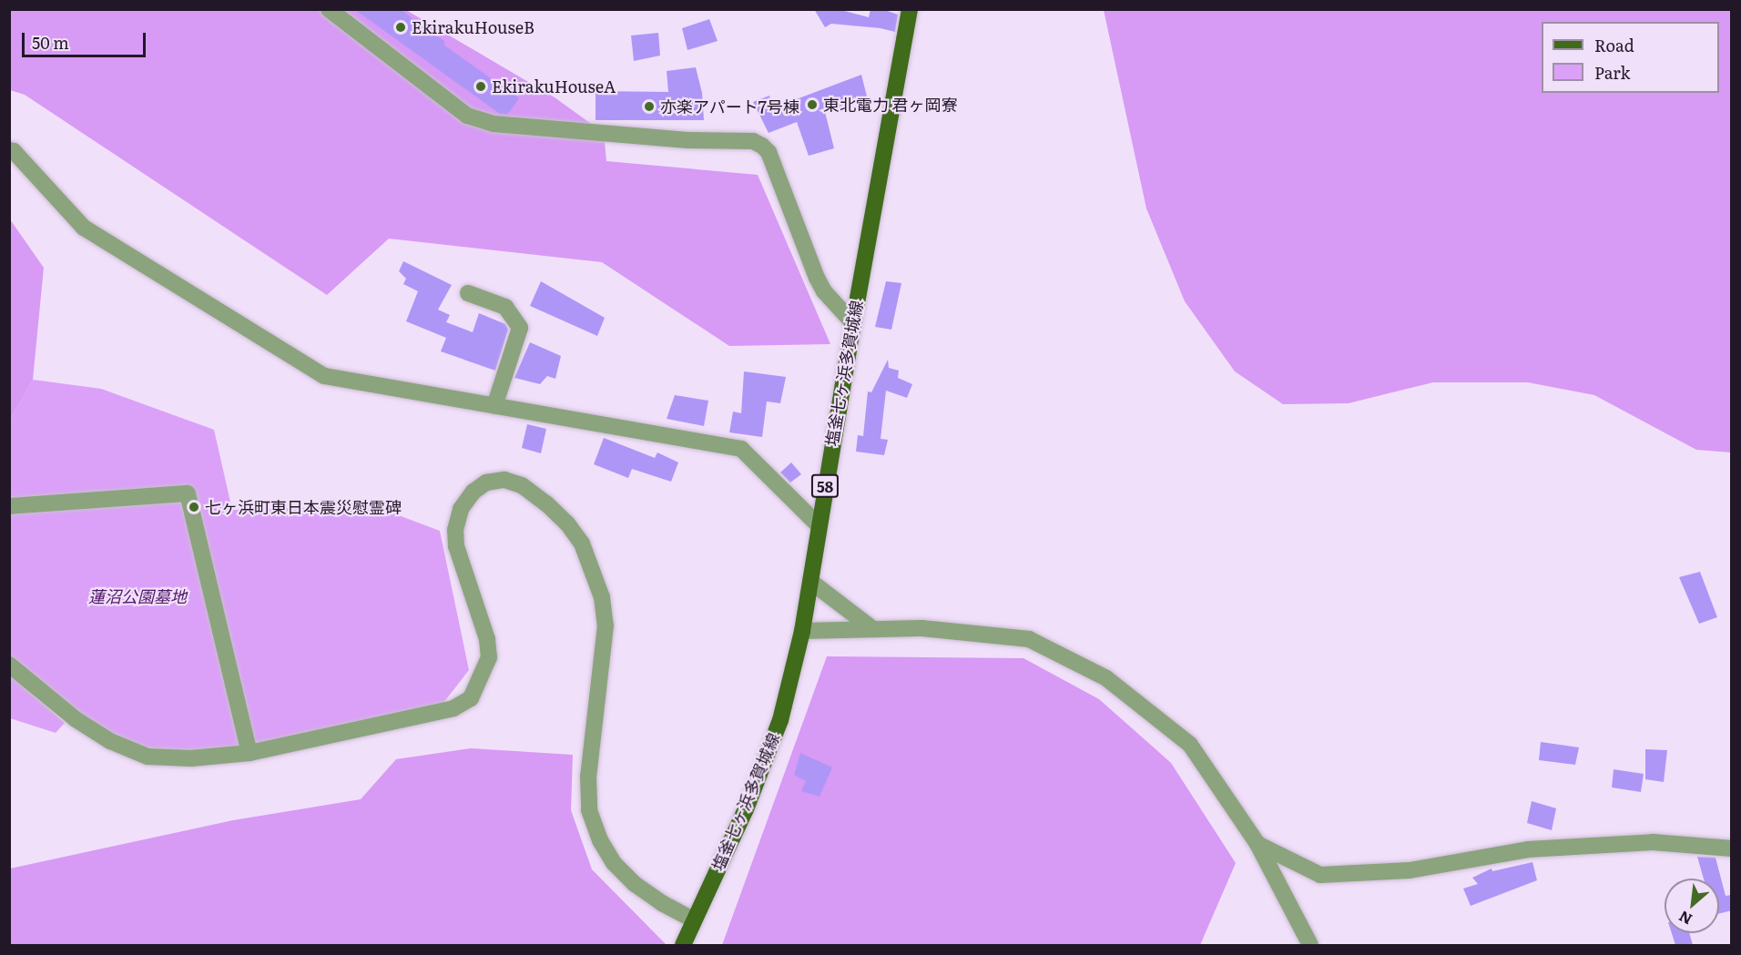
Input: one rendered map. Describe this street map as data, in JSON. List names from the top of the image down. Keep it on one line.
{"streets":{"main road":["塩釜七ヶ浜多賀城線","58"]},"parks":["蓮沼公園墓地"],"places":["EkirakuHouseB","EkirakuHouseA","東北電力 君ヶ岡寮","亦楽アパート7号棟","七ヶ浜町東日本震災慰霊碑"],"legend":["Road","Park"],"scale_bar":"50 m","north":"bottom left"}
